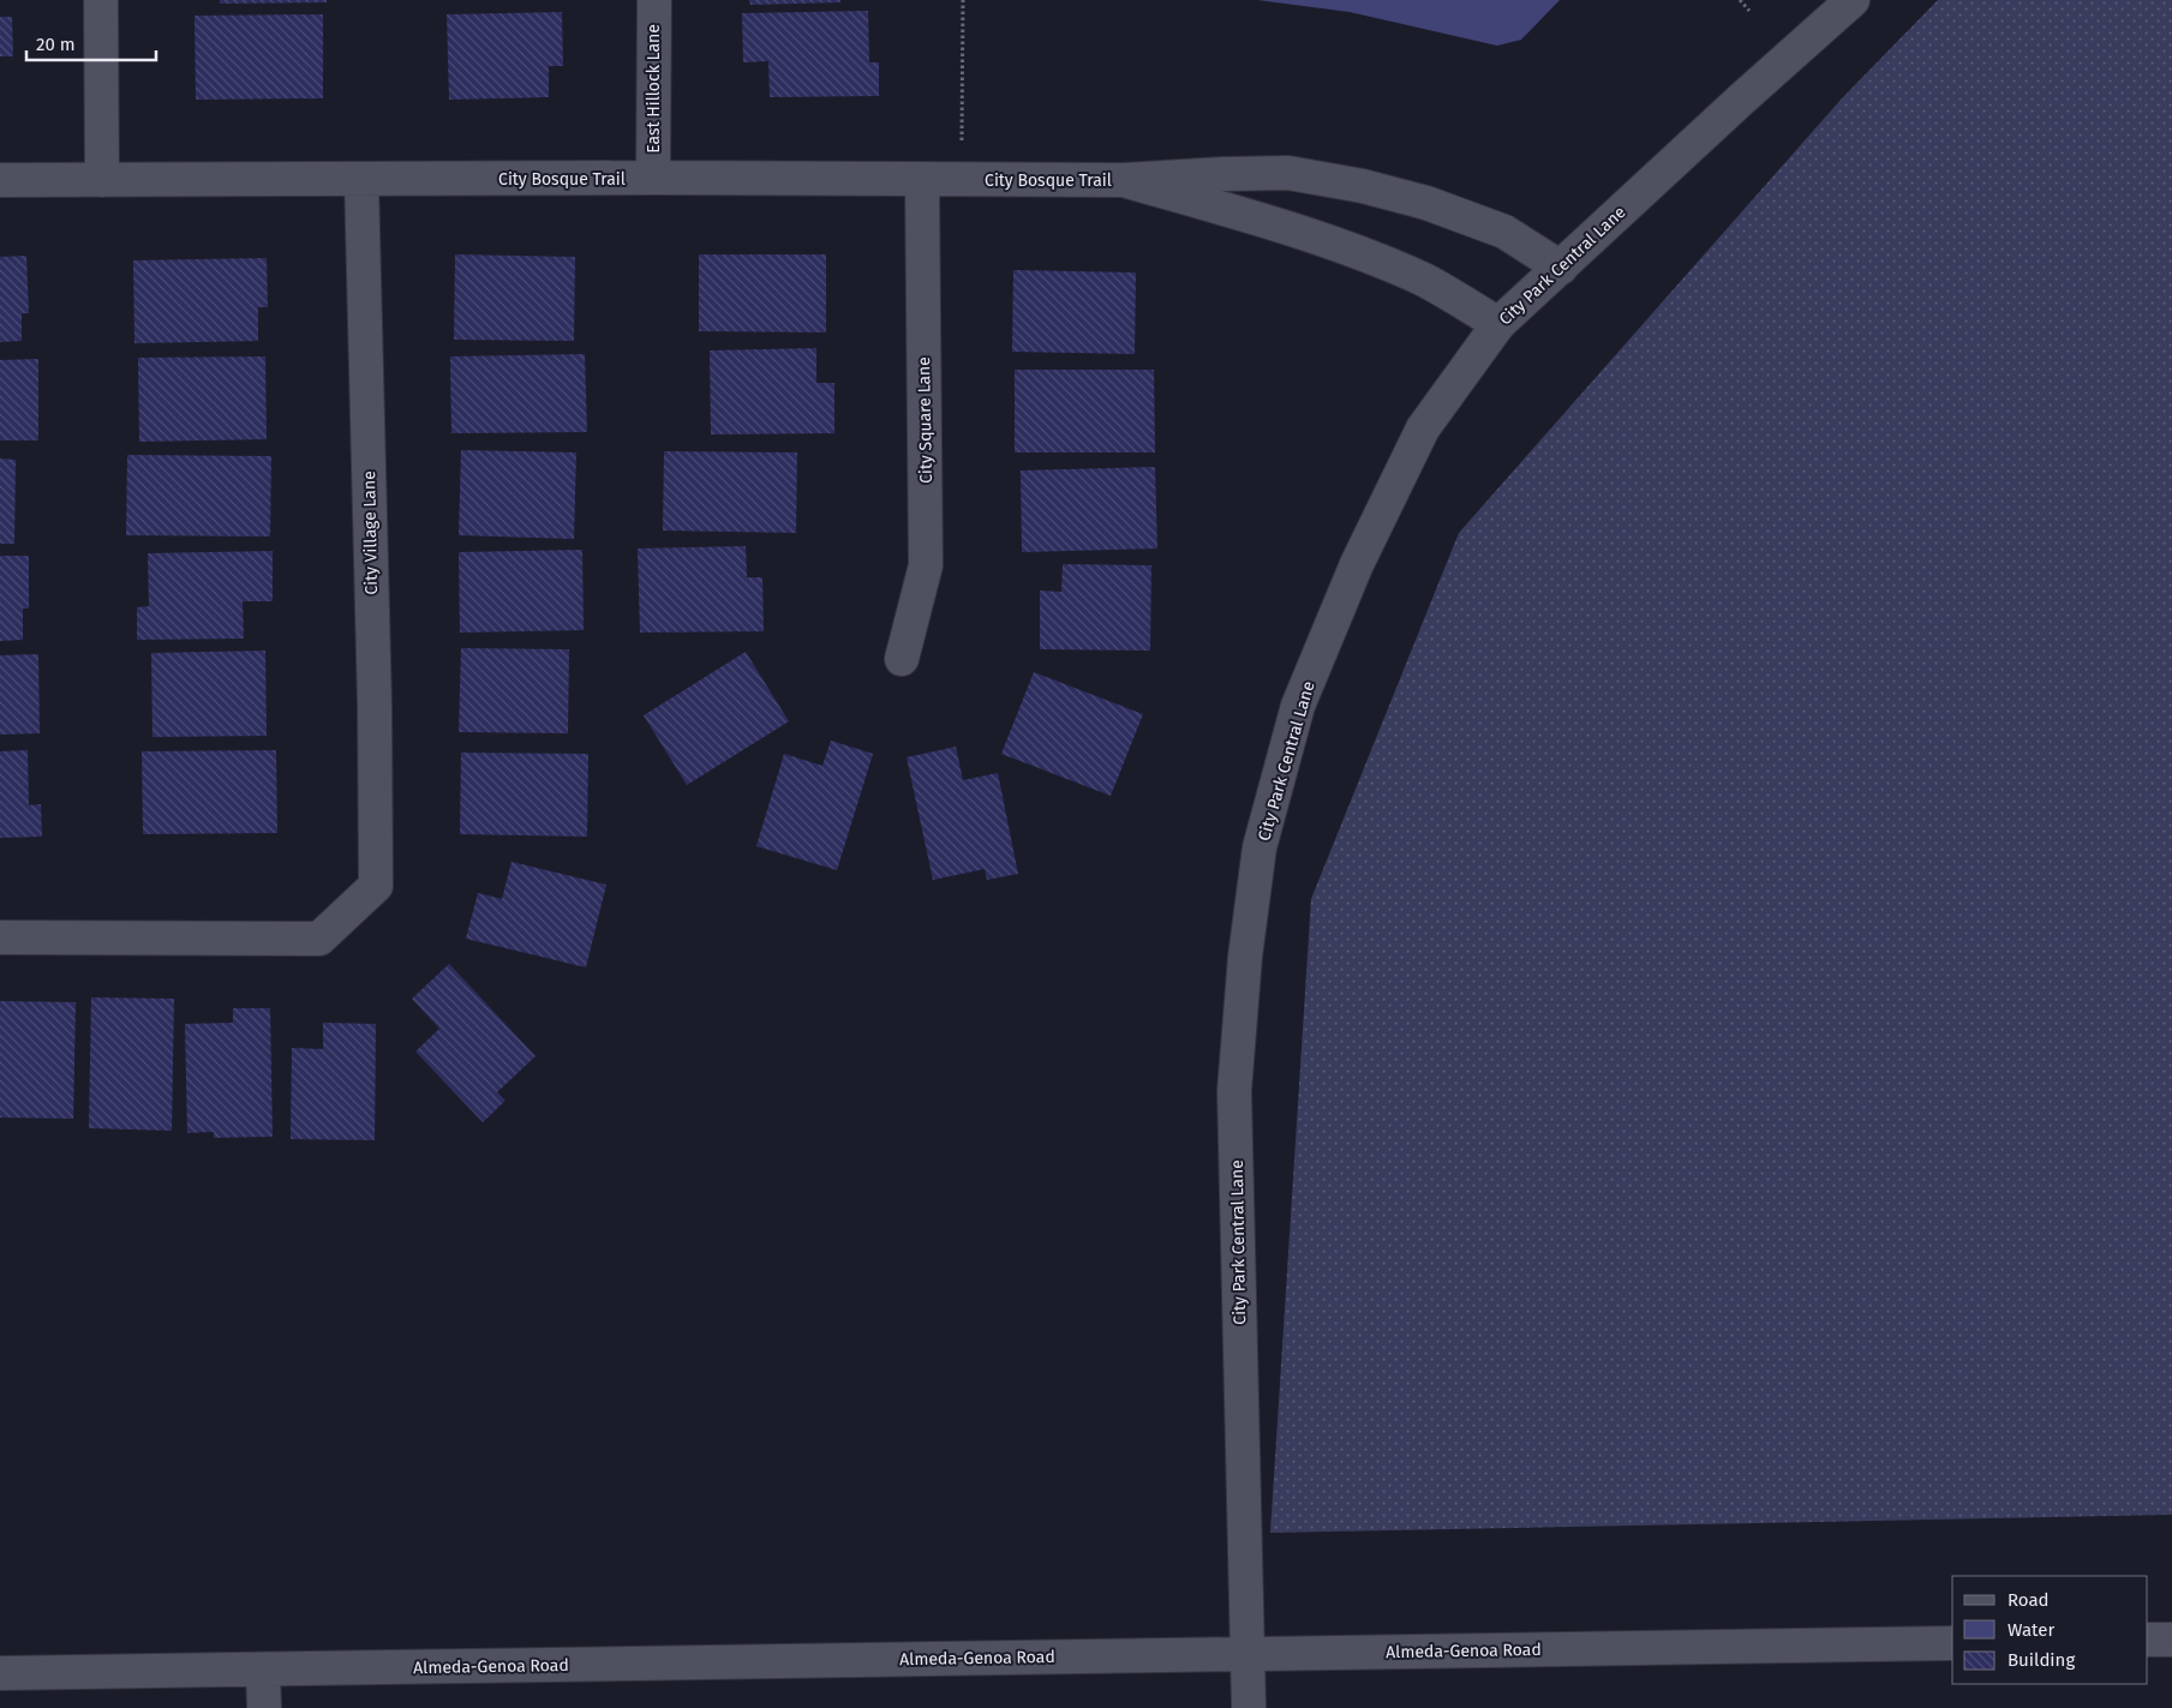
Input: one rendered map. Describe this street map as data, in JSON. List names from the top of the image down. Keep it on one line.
{"streets":{"street":["East Hillock Lane","City Bosque Trail","City Park Central Lane","City Square Lane","City Village Lane","Almeda-Genoa Road"]},"crossings":[["East Hillock Lane","City Bosque Trail"],["City Bosque Trail","City Square Lane"],["City Bosque Trail","City Village Lane"],["City Park Central Lane","Almeda-Genoa Road"]],"legend":["Road","Water","Building"],"scale_bar":"20 m"}
